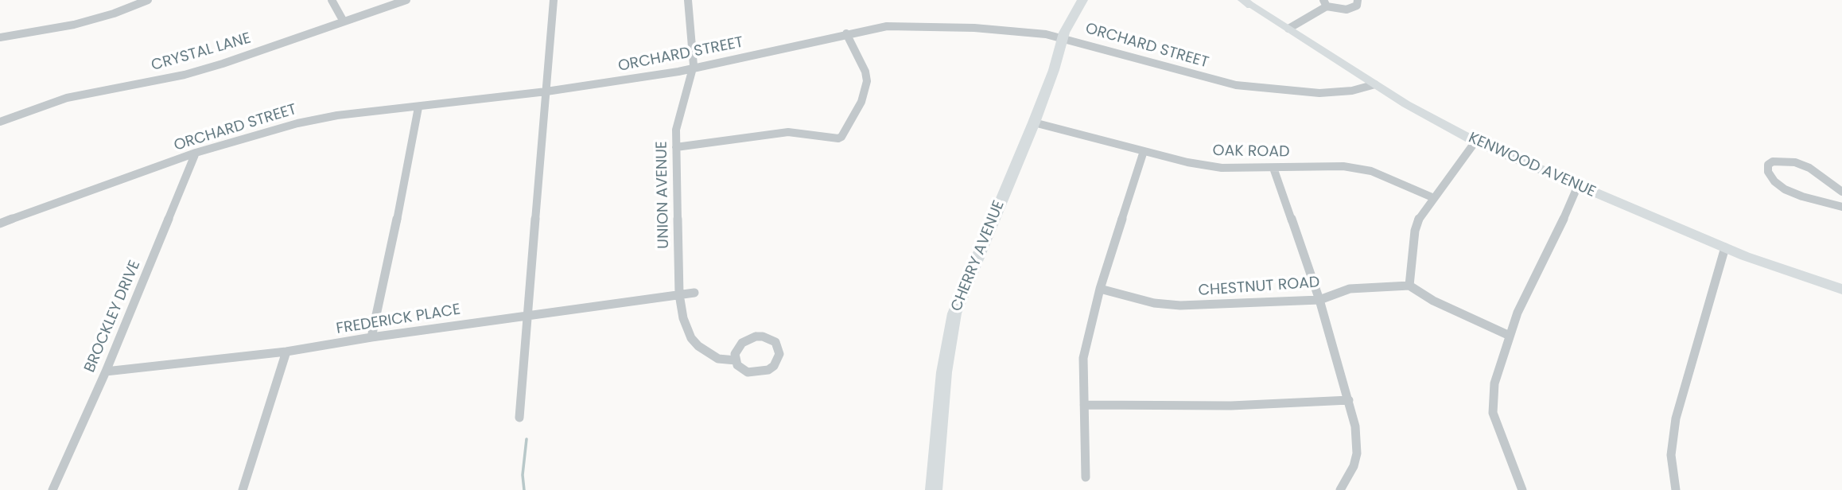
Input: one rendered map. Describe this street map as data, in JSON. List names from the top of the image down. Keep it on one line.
{"streets":{"main road":["KENWOOD AVENUE","CHERRY AVENUE"],"street":["ORCHARD STREET","CRYSTAL LANE","OAK ROAD","UNION AVENUE","CHESTNUT ROAD","BROCKLEY DRIVE","FREDERICK PLACE"]},"crossings":[["ORCHARD STREET","KENWOOD AVENUE"],["ORCHARD STREET","UNION AVENUE"],["ORCHARD STREET","CHERRY AVENUE"],["ORCHARD STREET","BROCKLEY DRIVE"],["OAK ROAD","CHERRY AVENUE"],["UNION AVENUE","FREDERICK PLACE"],["BROCKLEY DRIVE","FREDERICK PLACE"]]}
